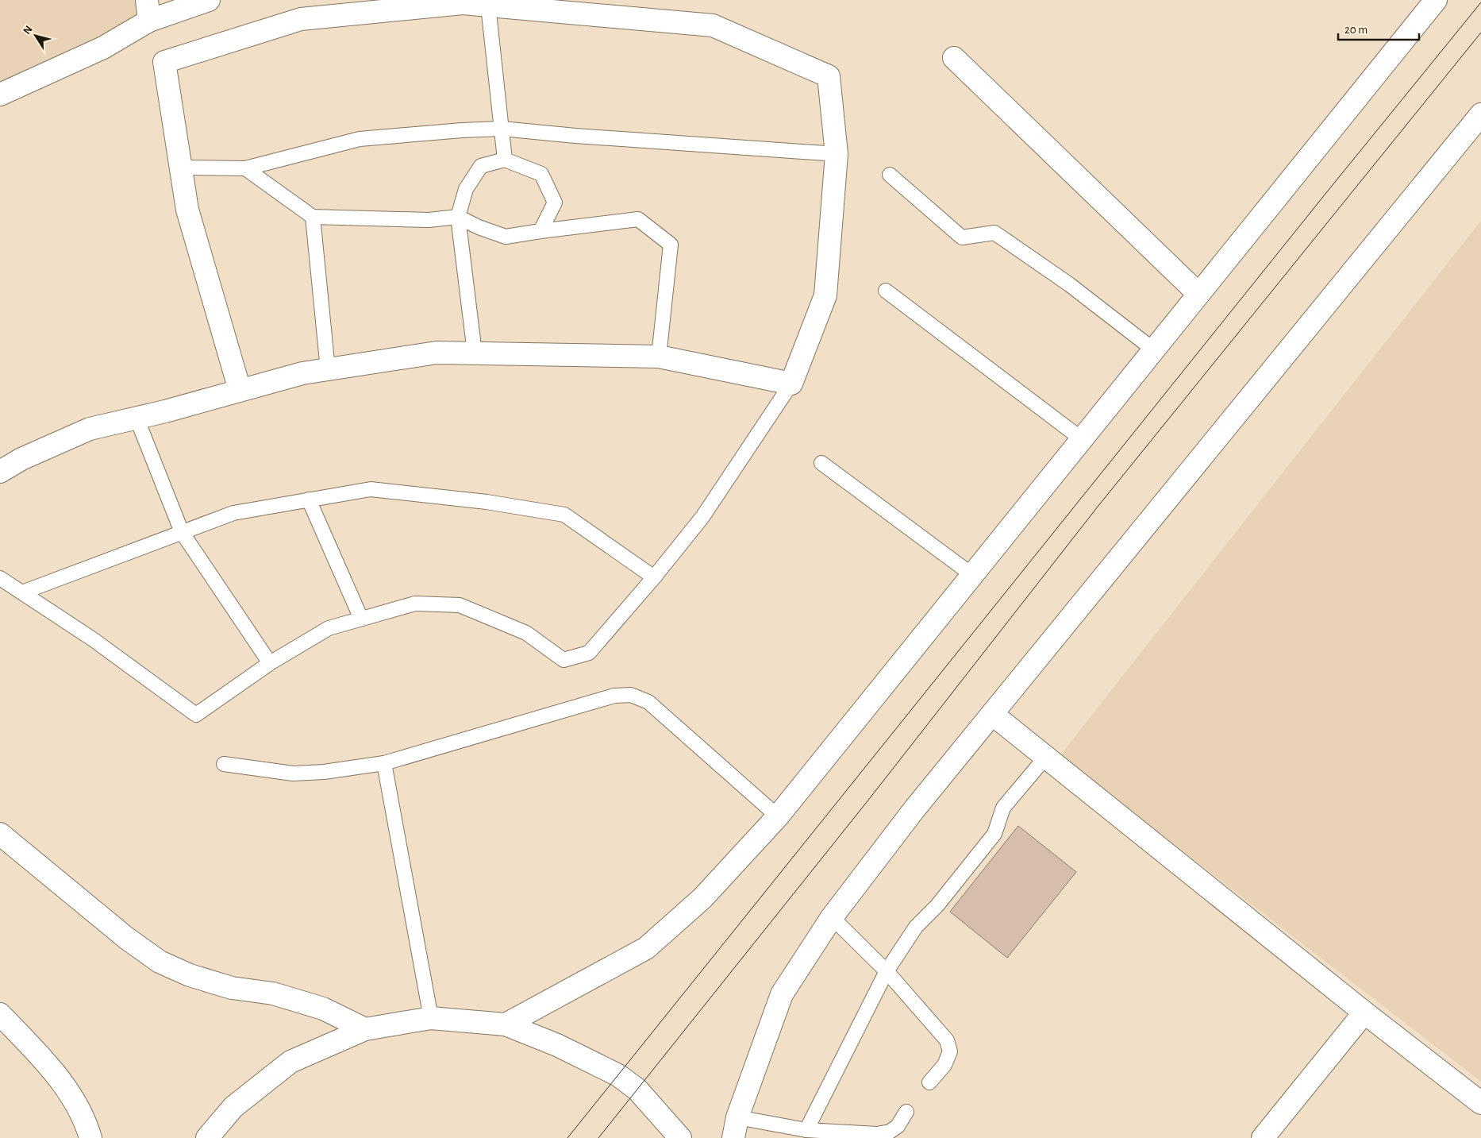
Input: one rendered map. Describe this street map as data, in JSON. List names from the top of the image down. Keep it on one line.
{"scale_bar":"20 m","north":"top left"}
